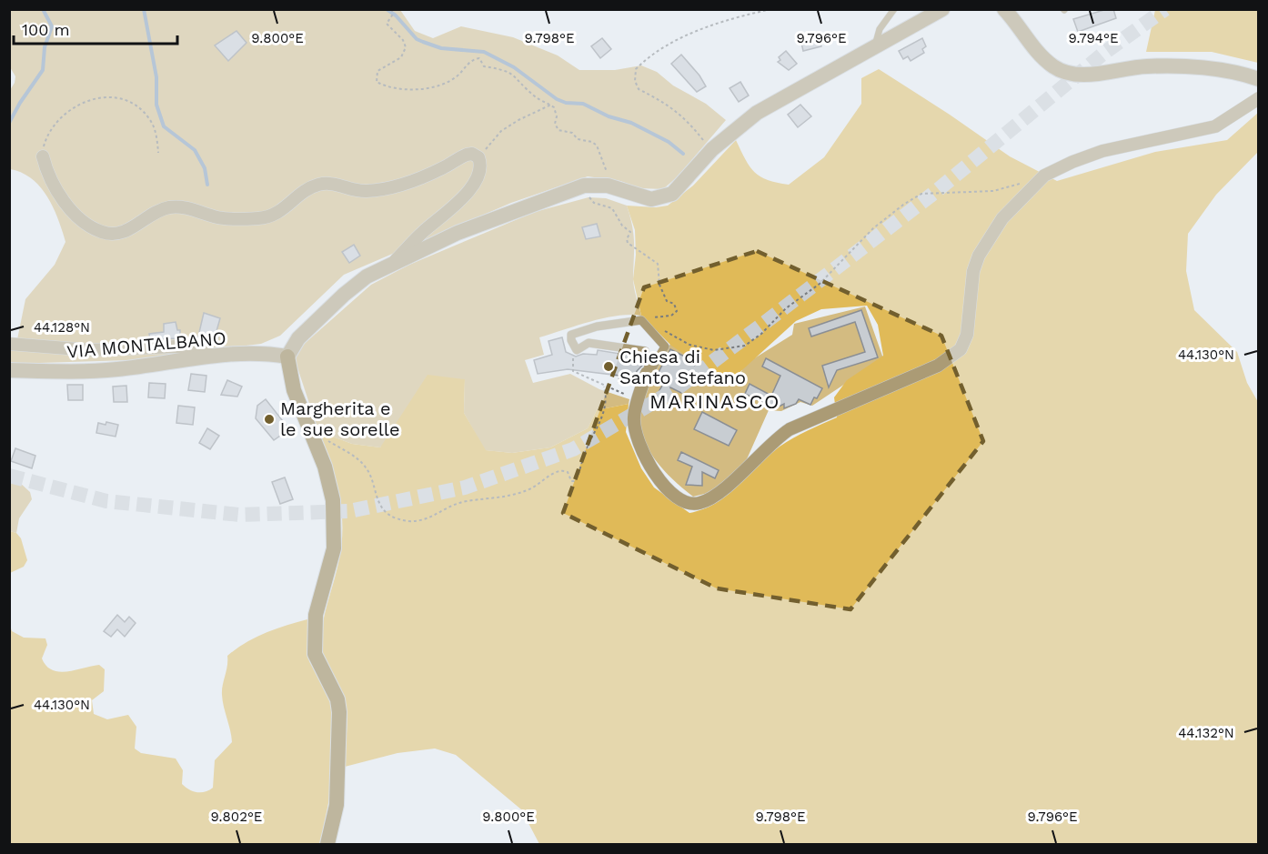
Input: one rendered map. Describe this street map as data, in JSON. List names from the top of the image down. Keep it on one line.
{"streets":{"street":["VIA MONTALBANO"]},"districts":["MARINASCO"],"places":["Chiesa di Santo Stefano","Margherita e le sue sorelle"],"scale_bar":"100 m","coordinates":["9.800°E","9.798°E","9.796°E","9.794°E","44.128°N","44.130°N","44.132°N","9.802°E"]}
